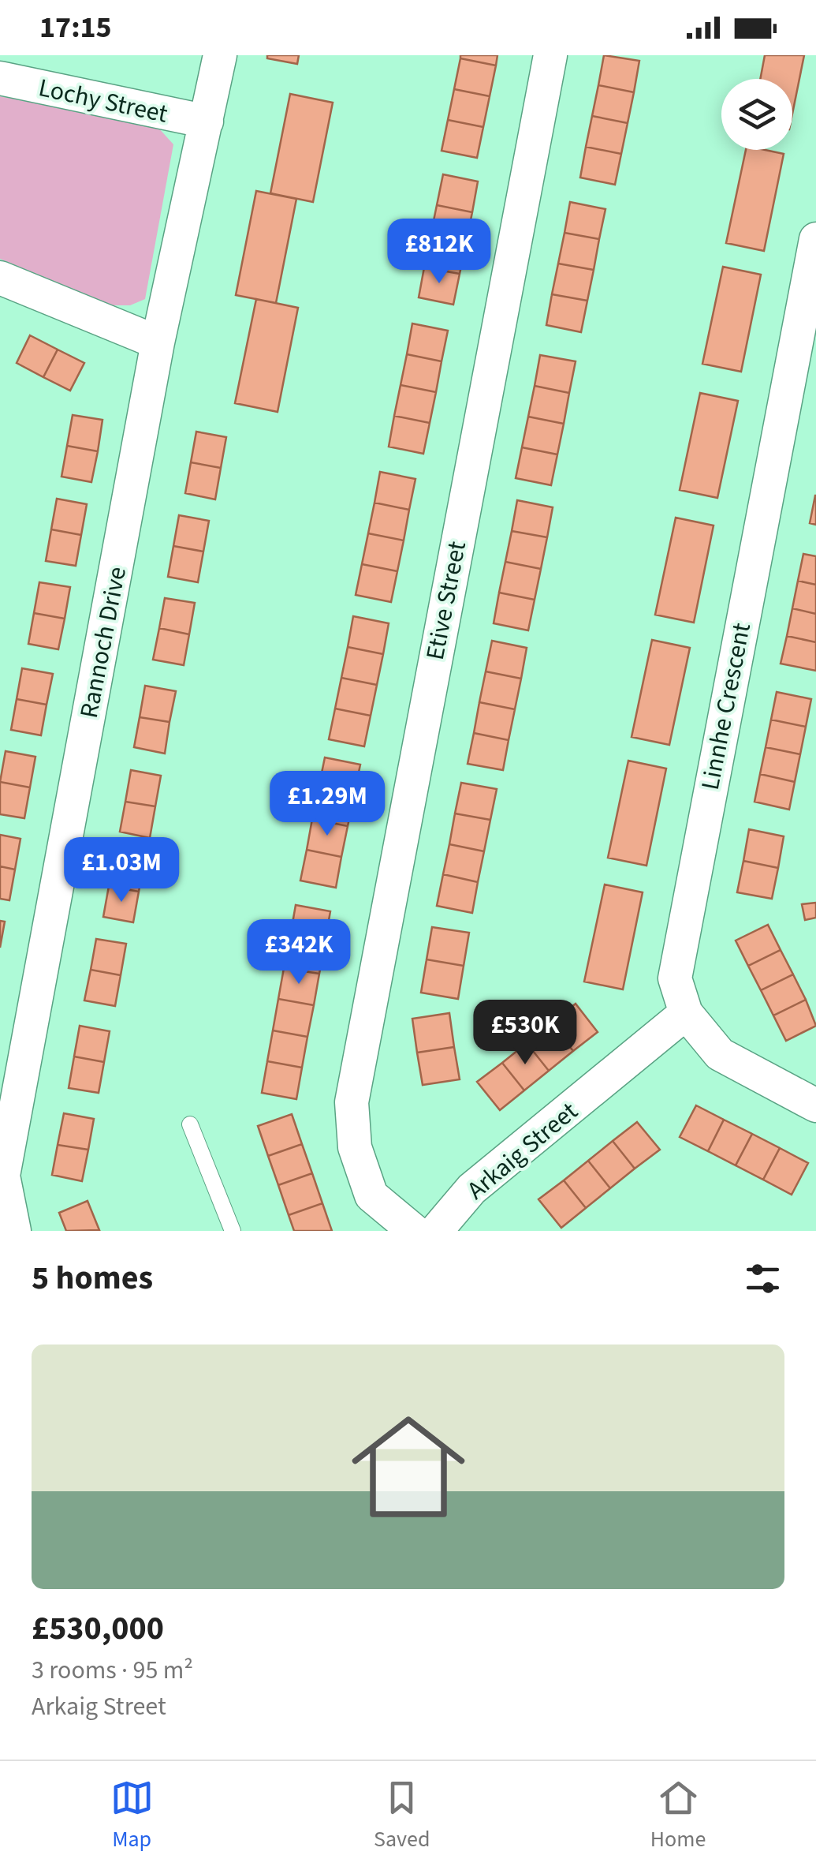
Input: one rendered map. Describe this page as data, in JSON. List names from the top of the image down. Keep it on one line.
{"streets":{"street":["Lochy Street","Etive Street","Rannoch Drive","Linnhe Crescent","Arkaig Street"]},"crossings":[["Lochy Street","Rannoch Drive"],["Linnhe Crescent","Arkaig Street"]],"page":{"status":"17:15","price":["£812K","£1.29M","£1.03M","£342K","£530K"],"heading":"5 homes","list":[{"name":"£530,000","note":"3 rooms · 95 m² · Arkaig Street"}],"tabs":["Map","Saved","Home"]}}
